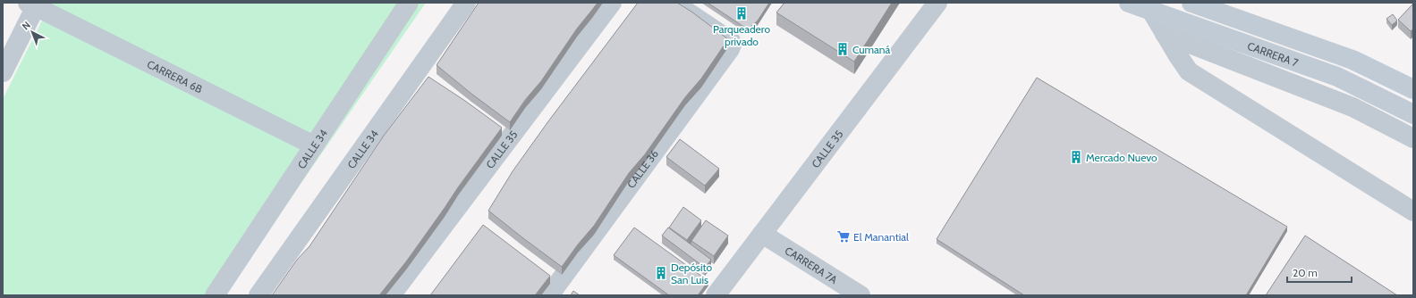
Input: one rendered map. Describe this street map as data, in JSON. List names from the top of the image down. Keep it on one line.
{"streets":{"main road":["CARRERA 7"],"street":["CARRERA 6B","CALLE 34","CALLE 35","CALLE 36","CARRERA 7A"]},"crossings":[["CARRERA 6B","CALLE 34"],["CALLE 35","CARRERA 7A"]],"places":{"building":["Parqueadero privado","Cumaná","Mercado Nuevo","Depósito San Luis"],"supermarket":["El Manantial"]},"scale_bar":"20 m","north":"top left"}
